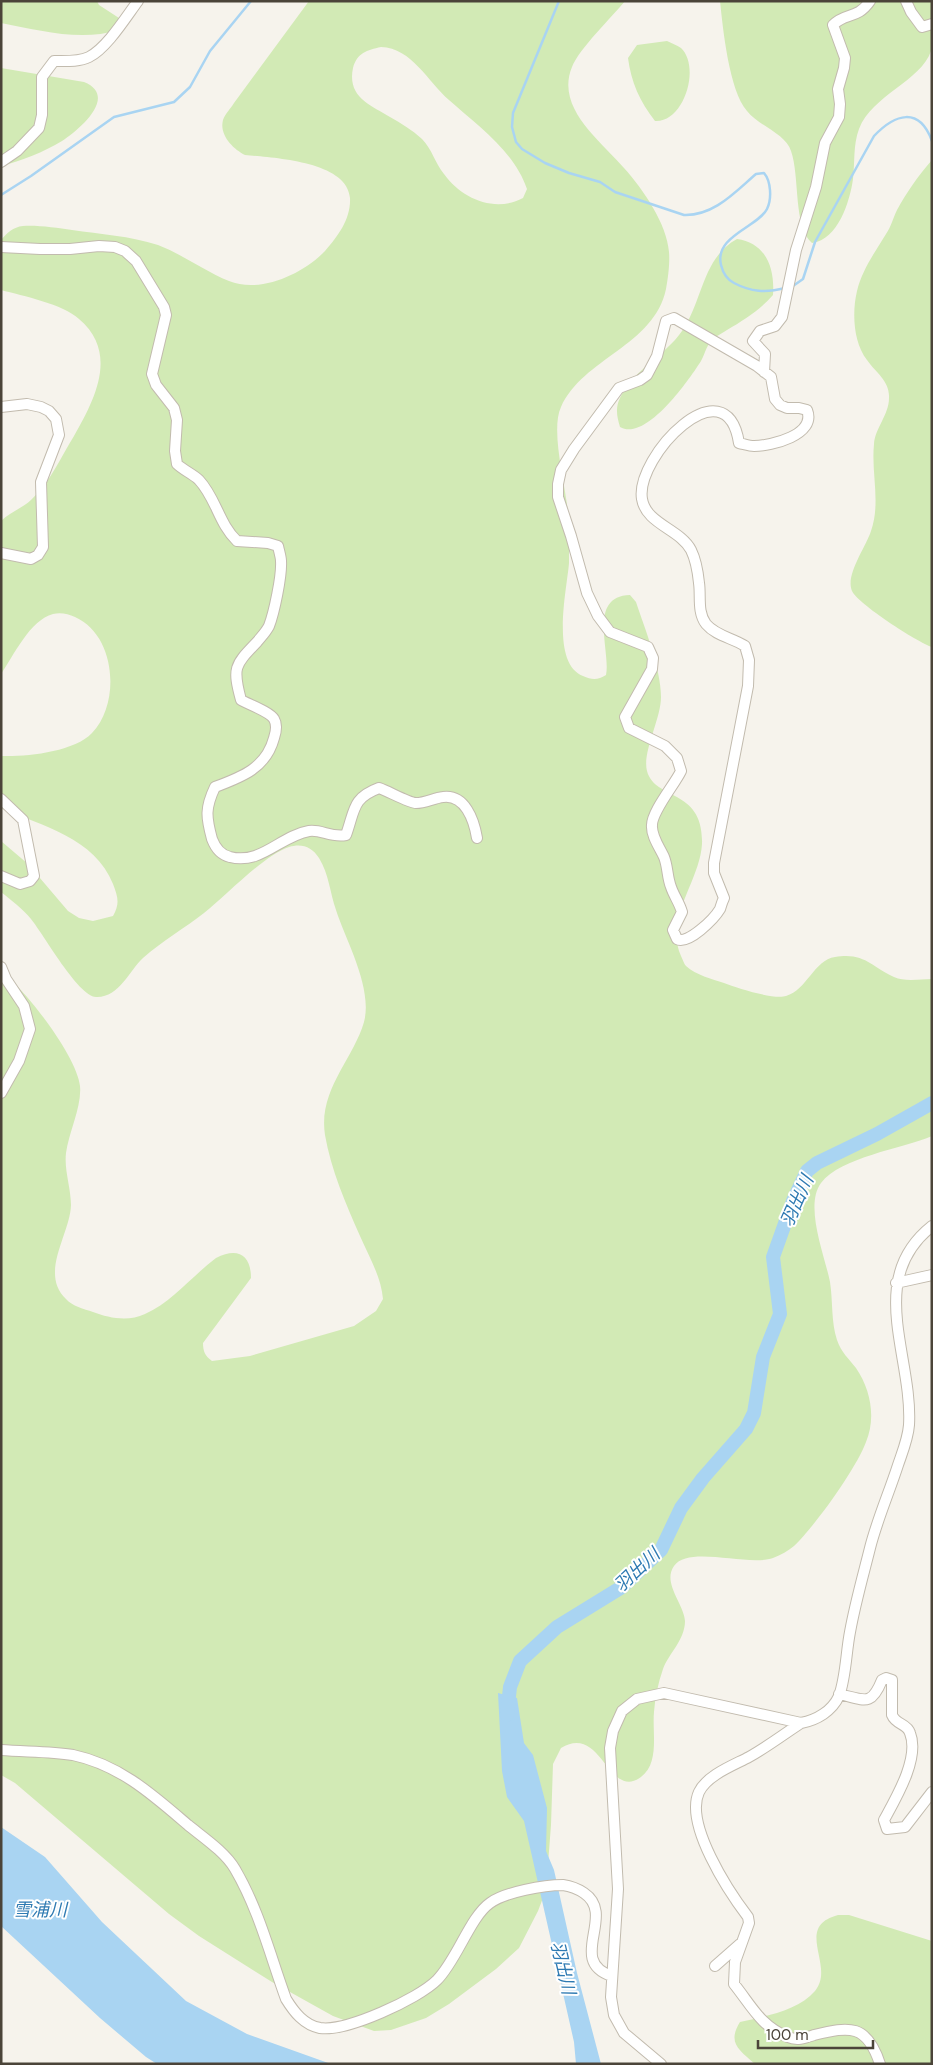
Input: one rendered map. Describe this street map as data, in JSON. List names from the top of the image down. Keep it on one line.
{"water":["羽出川","雪浦川"],"scale_bar":"100 m"}
